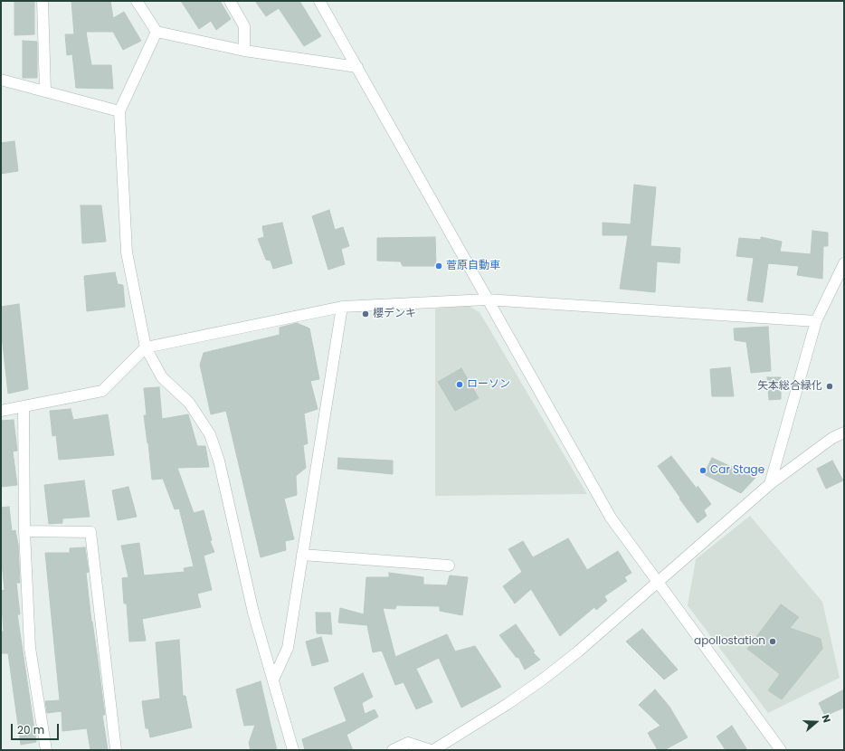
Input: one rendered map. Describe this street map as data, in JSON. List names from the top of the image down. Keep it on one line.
{"places":["菅原自動車","櫻デンキ","ローソン","矢本総合緑化","Car Stage","apollostation"],"scale_bar":"20 m","north":"right"}
